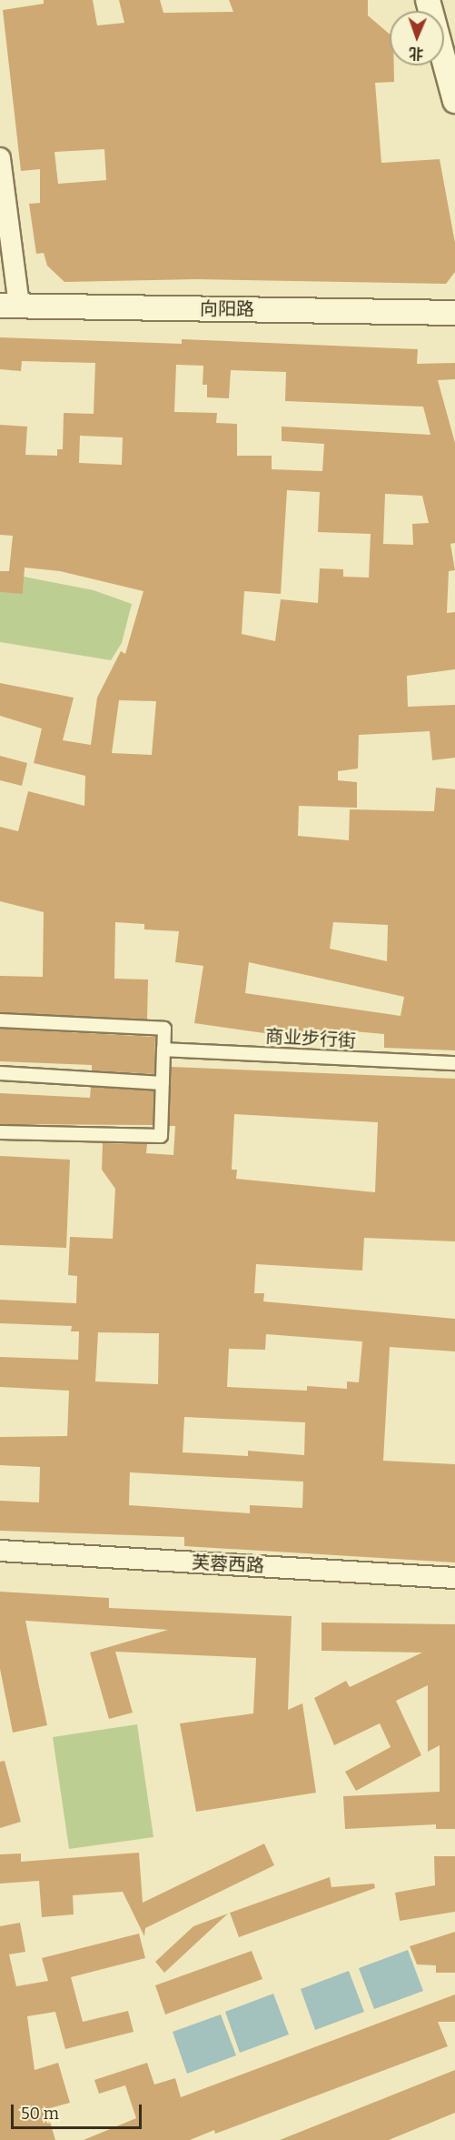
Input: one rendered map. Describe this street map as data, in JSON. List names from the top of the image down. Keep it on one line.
{"streets":{"main road":["向阳路"],"street":["商业步行街","芙蓉西路"]},"scale_bar":"50 m","north":"bottom"}
